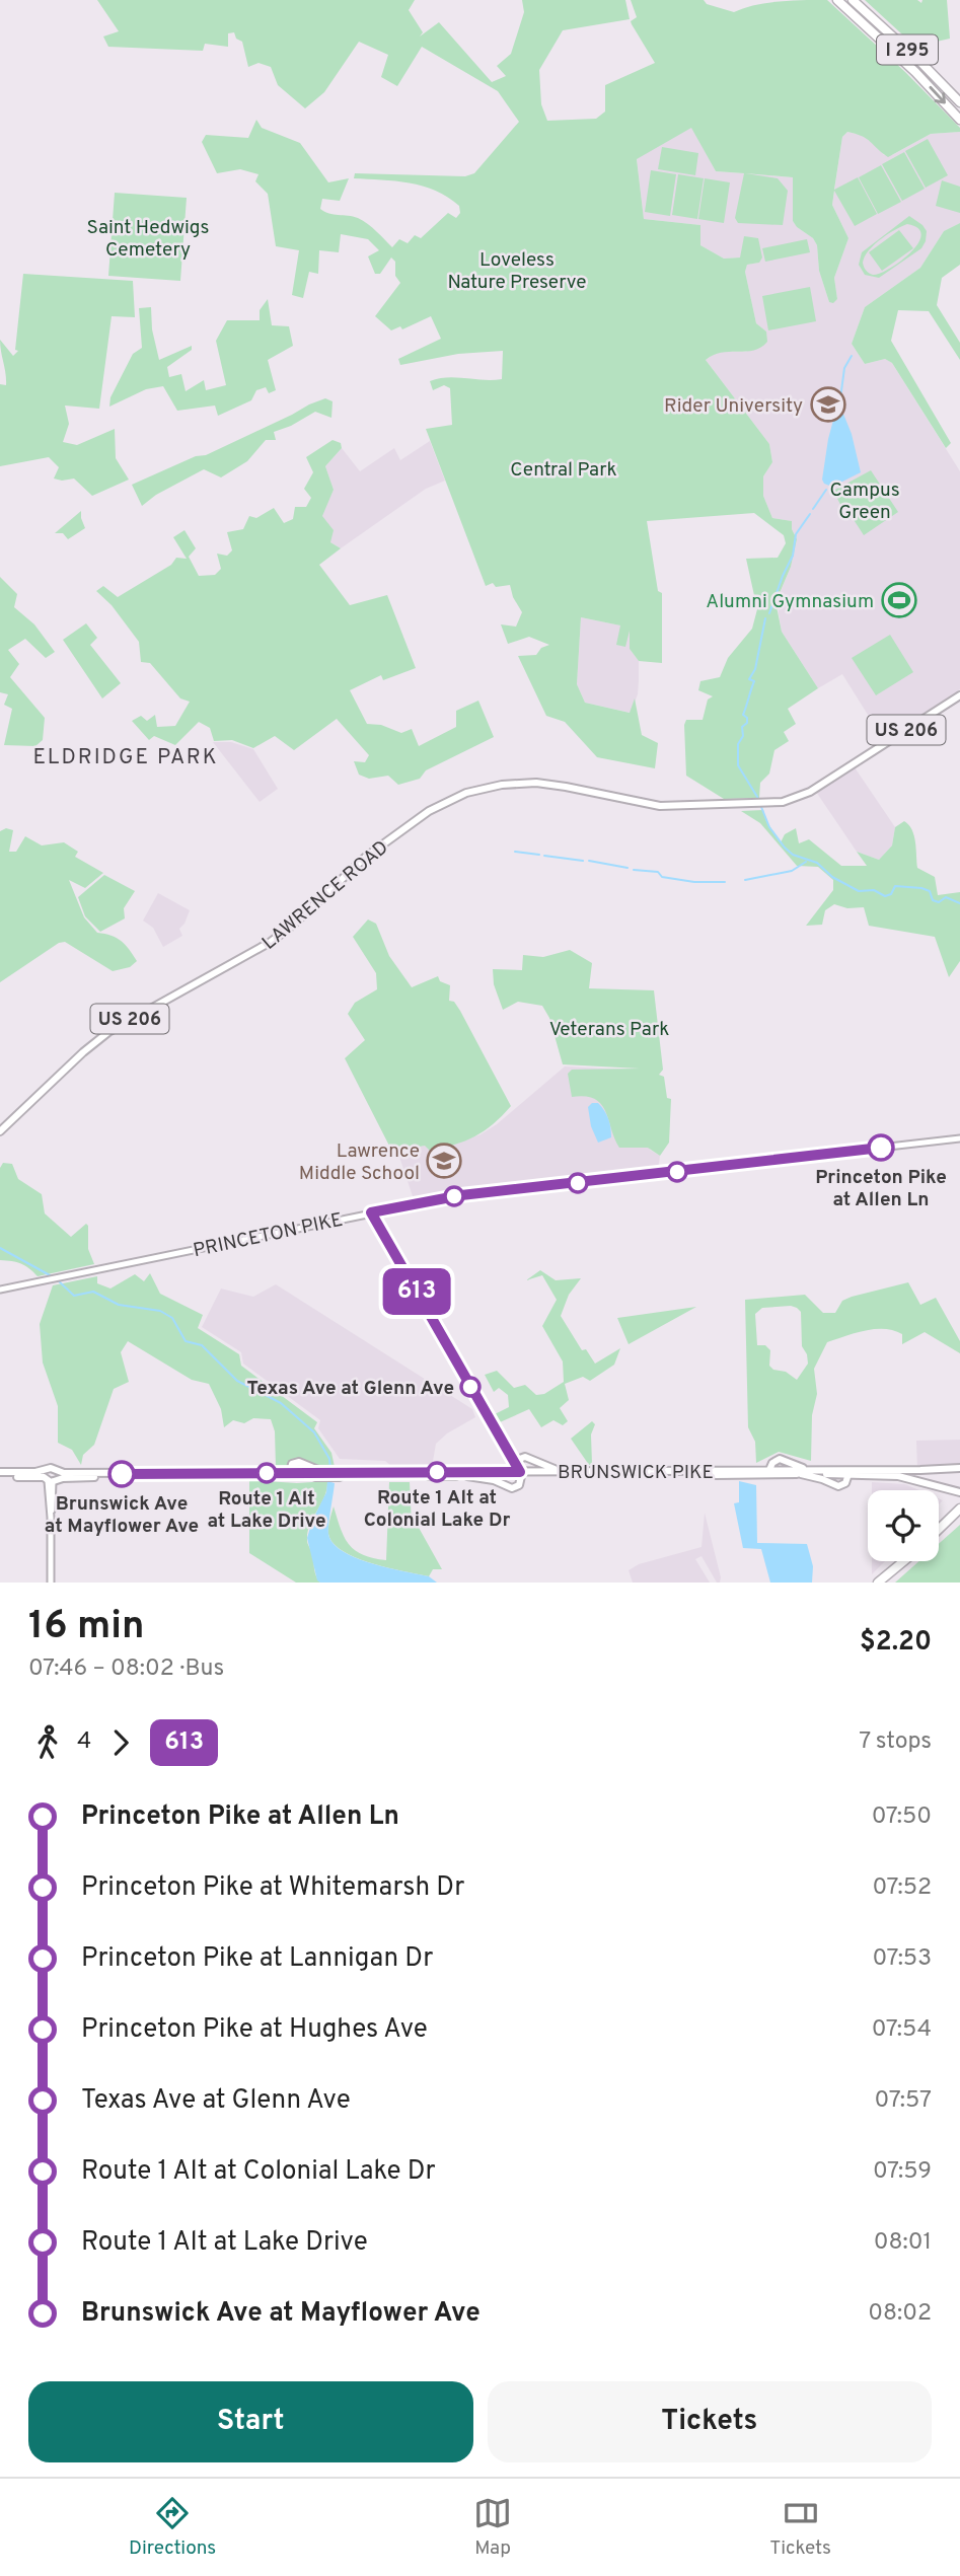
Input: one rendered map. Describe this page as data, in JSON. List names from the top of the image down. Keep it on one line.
{"streets":{"highway":["I 295"],"main road":["US 206","LAWRENCE ROAD","PRINCETON PIKE","BRUNSWICK PIKE"]},"districts":["ELDRIDGE PARK"],"parks":["Saint Hedwigs Cemetery","Loveless Nature Preserve","Central Park","Campus Green","Veterans Park"],"places":{"school or university":["Rider University","Lawrence Middle School"],"sports":["Alumni Gymnasium"],"other":["Princeton Pike at Allen Ln","Texas Ave at Glenn Ave","Route 1 Alt at Colonial Lake Dr","Route 1 Alt at Lake Drive","Brunswick Ave at Mayflower Ave"]},"lines":["bus line 613"],"page":{"on_map":"613","heading":["16 min","07:46 – 08:02 · Bus","$2.20"],"legs":["4","613","7 stops"],"list":[{"name":"Princeton Pike at Allen Ln","value":"07:50"},{"name":"Princeton Pike at Whitemarsh Dr","value":"07:52"},{"name":"Princeton Pike at Lannigan Dr","value":"07:53"},{"name":"Princeton Pike at Hughes Ave","value":"07:54"},{"name":"Texas Ave at Glenn Ave","value":"07:57"},{"name":"Route 1 Alt at Colonial Lake Dr","value":"07:59"},{"name":"Route 1 Alt at Lake Drive","value":"08:01"},{"name":"Brunswick Ave at Mayflower Ave","value":"08:02"}],"buttons":["Start","Tickets"],"tabs":["Directions","Map","Tickets"]}}
